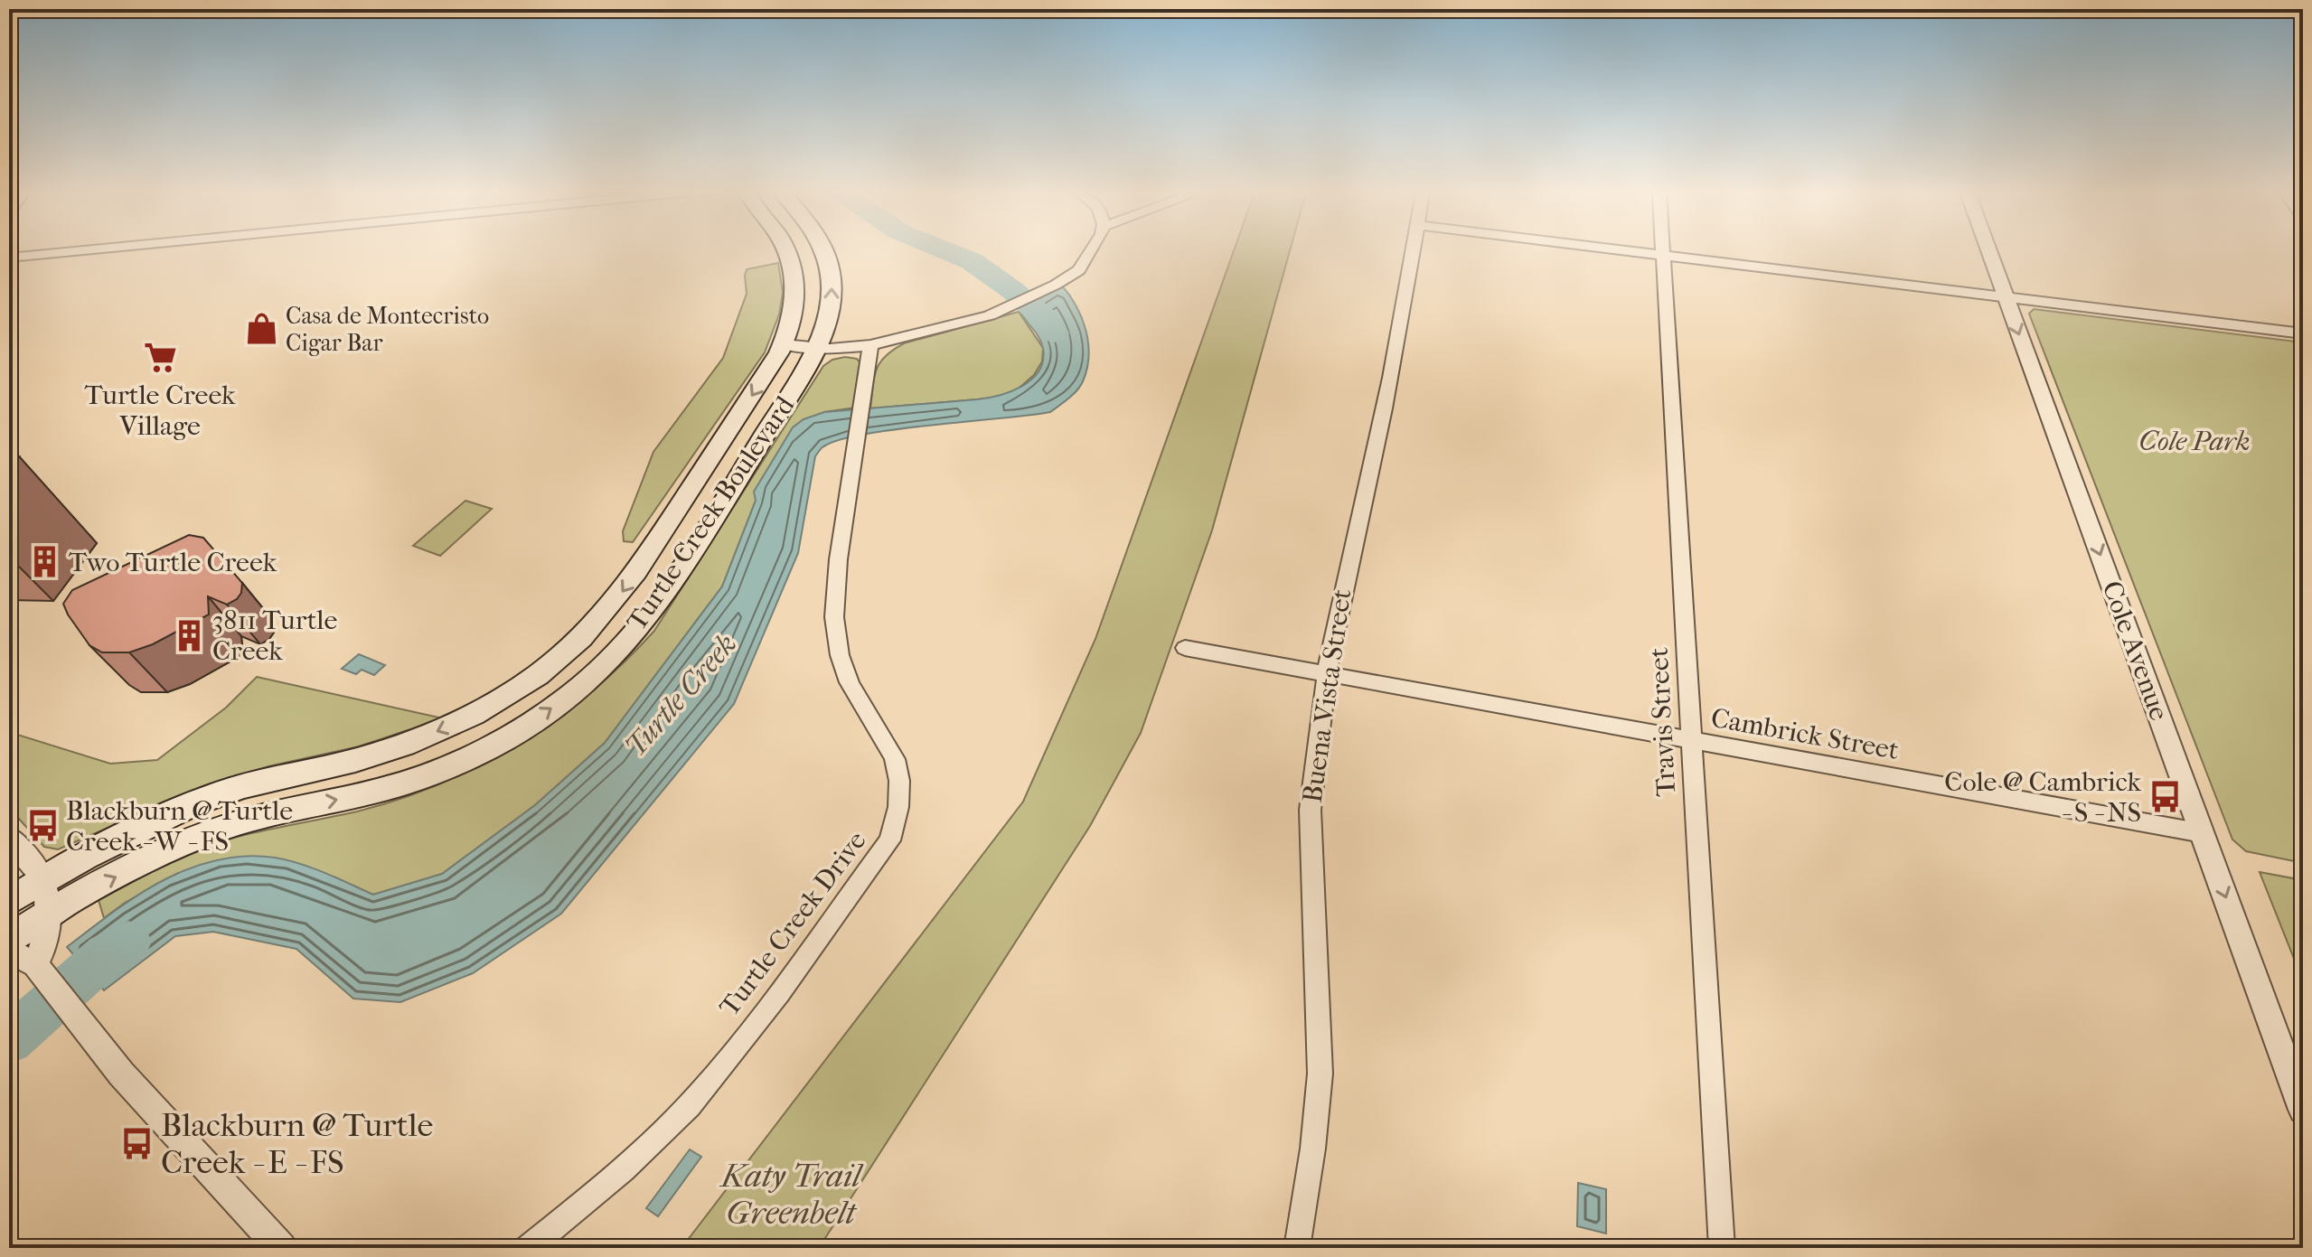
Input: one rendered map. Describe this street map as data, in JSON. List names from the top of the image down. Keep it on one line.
{"streets":{"main road":["Turtle Creek Boulevard"],"street":["Cole Avenue","Buena Vista Street","Travis Street","Cambrick Street","Turtle Creek Drive"]},"crossings":[["Cole Avenue","Cambrick Street"],["Buena Vista Street","Cambrick Street"],["Travis Street","Cambrick Street"]],"one_way":["Cole Avenue"],"water":["Turtle Creek"],"parks":["Cole Park","Katy Trail Greenbelt"],"places":{"shop":["Casa de Montecristo Cigar Bar"],"supermarket":["Turtle Creek Village"],"building":["Two Turtle Creek","3811 Turtle Creek"],"bus stop":["Cole @ Cambrick - S - NS","Blackburn @ Turtle Creek - W - FS","Blackburn @ Turtle Creek - E - FS"]}}
